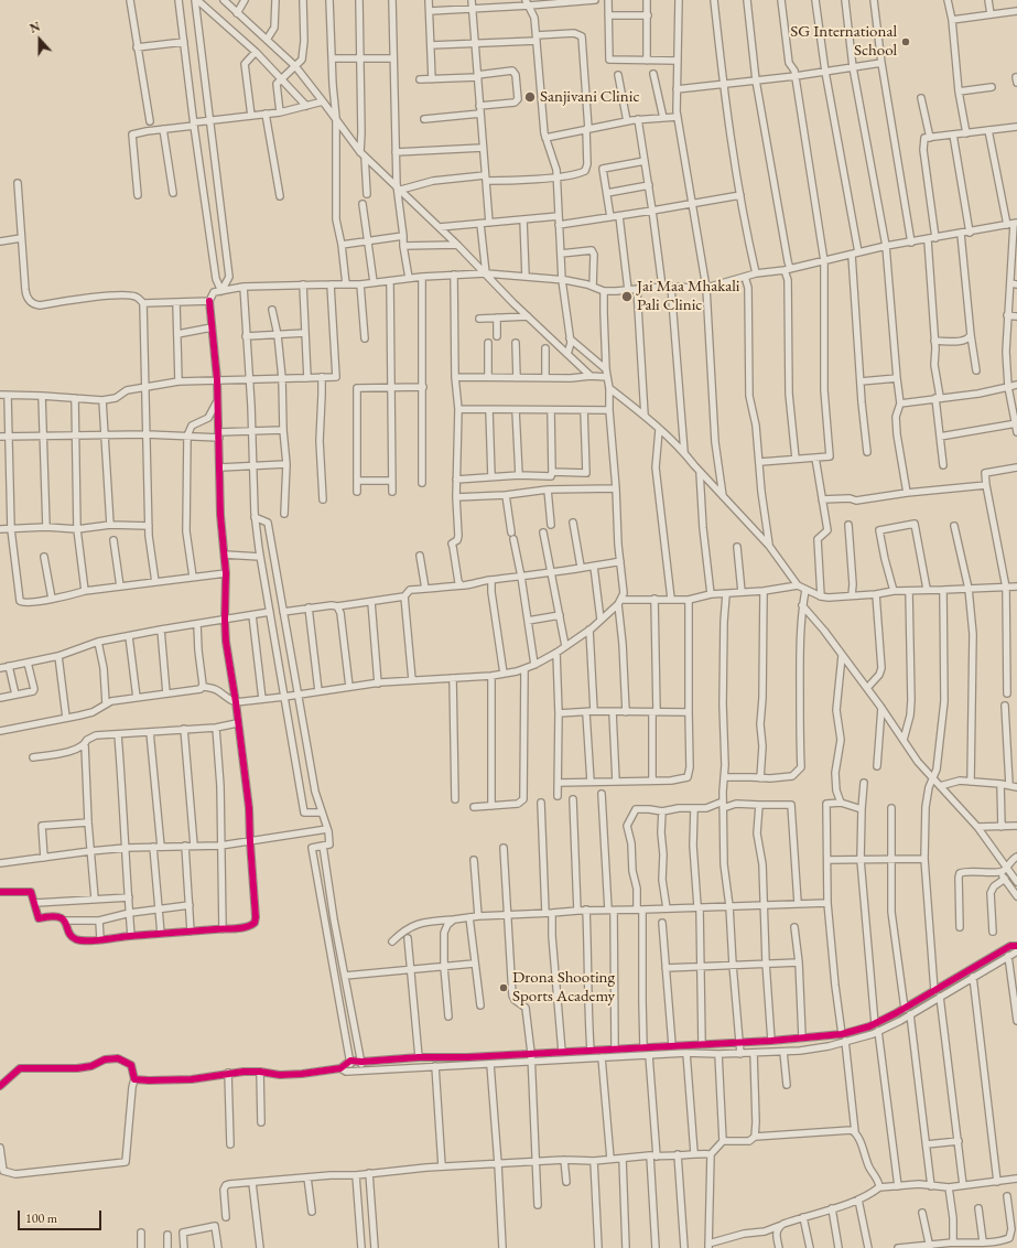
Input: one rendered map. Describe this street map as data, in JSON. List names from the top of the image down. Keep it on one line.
{"places":["SG International School","Sanjivani Clinic","Jai Maa Mhakali Pali Clinic","Drona Shooting Sports Academy"],"scale_bar":"100 m","north":"top"}
